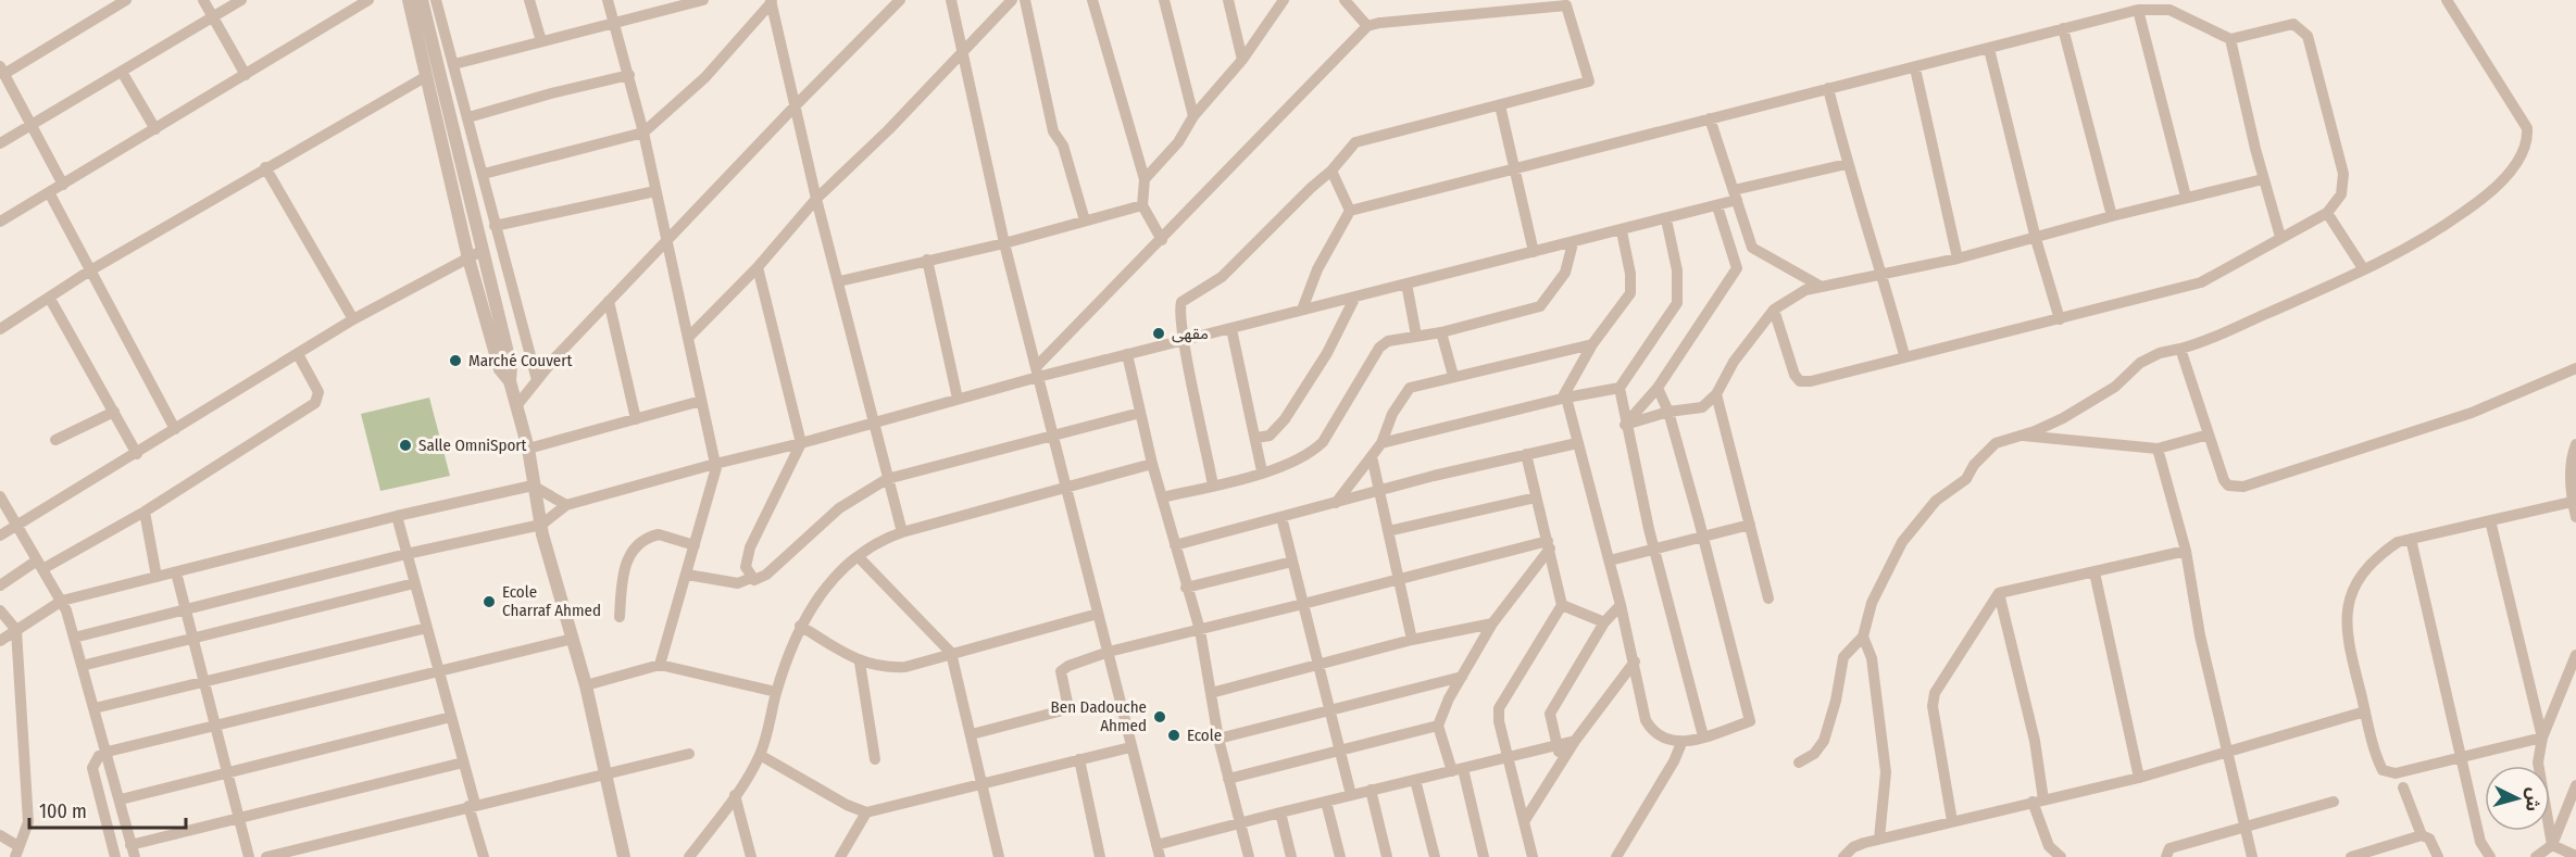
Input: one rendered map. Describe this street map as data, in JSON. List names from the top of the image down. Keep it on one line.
{"places":["مقهى","Marché Couvert","Salle OmniSport","Ecole Charraf Ahmed","Ben Dadouche Ahmed","Ecole"],"scale_bar":"100 m","north":"right"}
